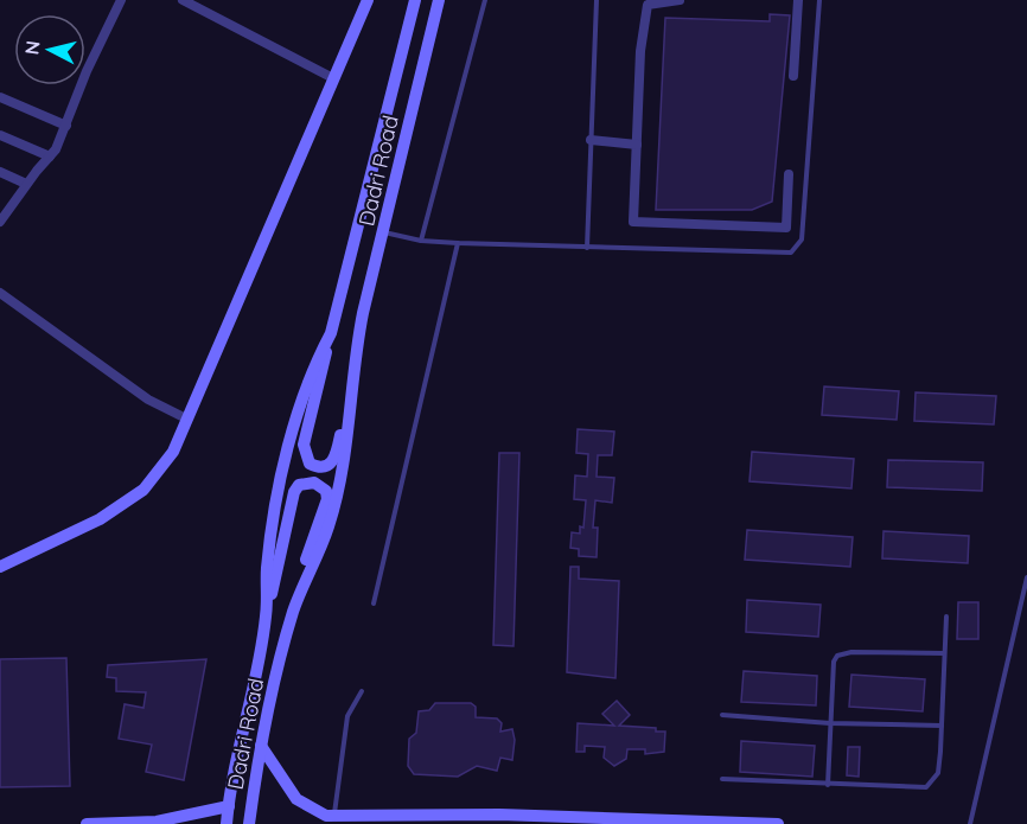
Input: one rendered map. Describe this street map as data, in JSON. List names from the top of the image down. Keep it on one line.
{"streets":{"main road":["Dadri Road"]},"north":"left"}
